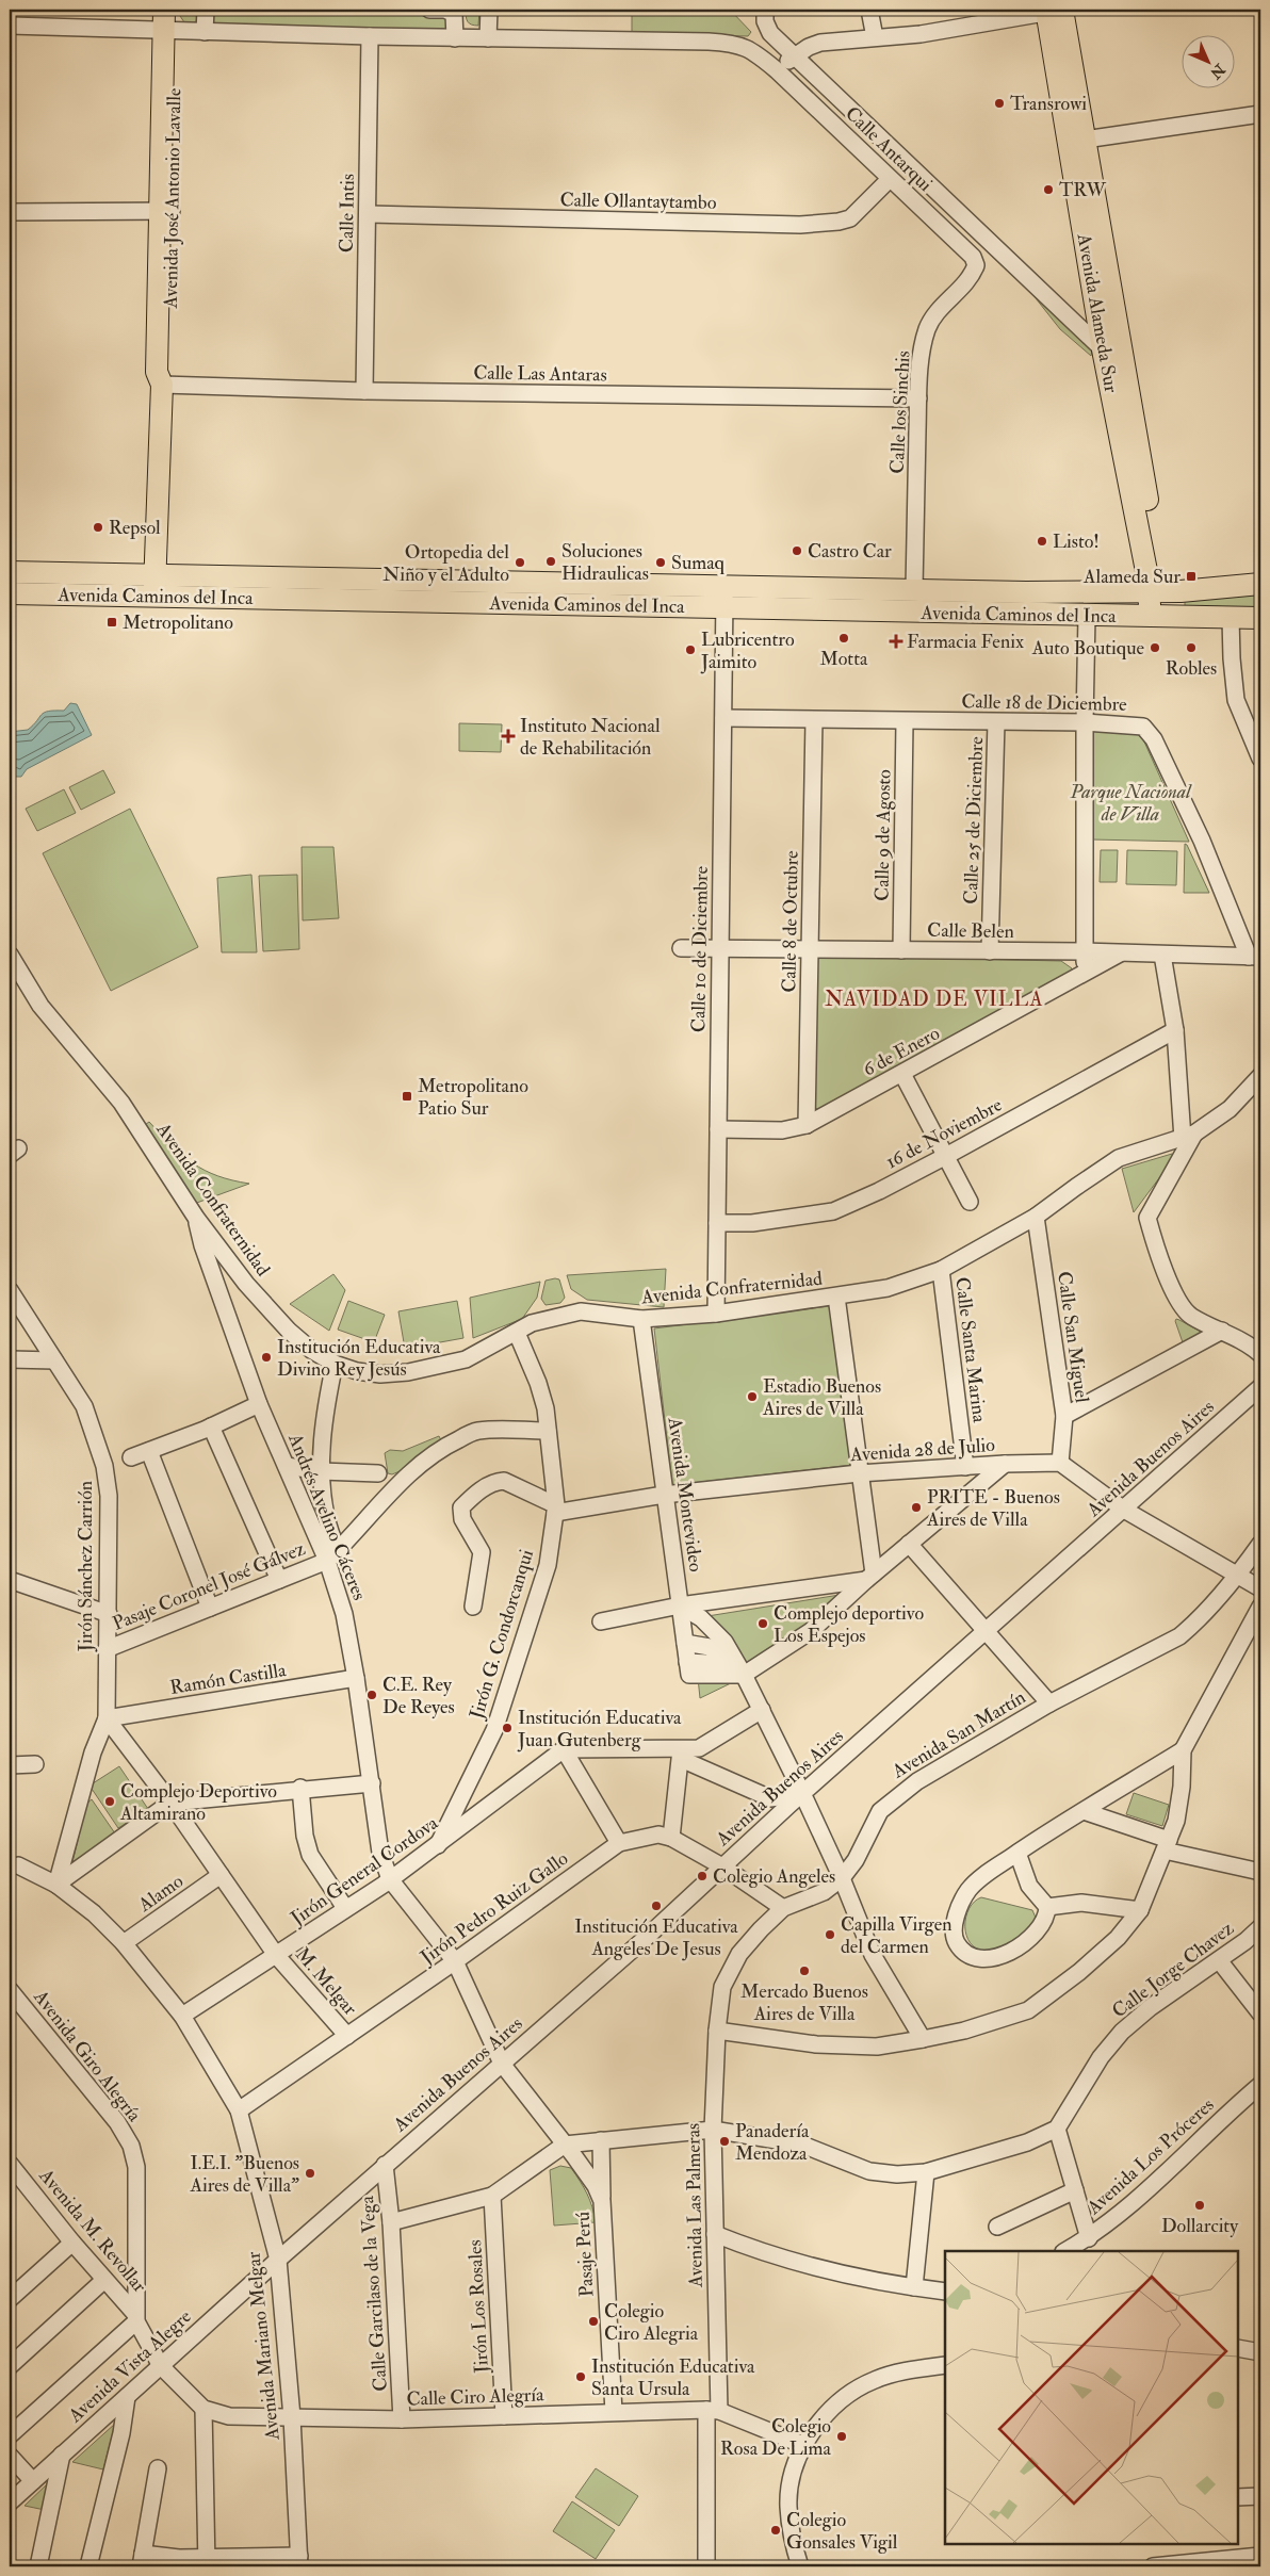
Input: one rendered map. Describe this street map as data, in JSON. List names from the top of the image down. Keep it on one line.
{"streets":{"main road":["Avenida José Antonio Lavalle","Avenida Alameda Sur","Avenida Caminos del Inca"],"street":["Calle Antarqui","Calle Ollantaytambo","Calle Intis","Calle Las Antaras","Calle los Sinchis","Calle 18 de Diciembre","Calle 25 de Diciembre","Calle 9 de Agosto","Calle 8 de Octubre","Calle Belen","Calle 10 de Diciembre","6 de Enero","16 de Noviembre","Avenida Confraternidad","Calle San Miguel","Calle Santa Marina","Avenida 28 de Julio","Avenida Buenos Aires","Avenida Montevideo","Andrés Avelino Cáceres","Jirón Sánchez Carrión","Pasaje Coronel José Gálvez","Jirón G. Condorcanqui","Ramón Castilla","Avenida San Martín","Jirón General Cordova","Alamo","Jirón Pedro Ruiz Gallo","Calle Jorge Chavez","M. Melgar","Avenida Giro Alegría","Avenida Los Próceres","Avenida Las Palmeras","Avenida M. Revollar","Pasaje Perú","Calle Garcilaso de la Vega","Jirón Los Rosales","Avenida Mariano Melgar","Avenida Vista Alegre","Calle Ciro Alegría"]},"crossings":[["Calle Antarqui","Avenida José Antonio Lavalle"],["Calle Antarqui","Calle Ollantaytambo"],["Calle Antarqui","Calle Intis"],["Calle Antarqui","Calle los Sinchis"],["Avenida José Antonio Lavalle","Calle Las Antaras"],["Avenida José Antonio Lavalle","Avenida Caminos del Inca"],["Calle Ollantaytambo","Calle Intis"],["Calle Intis","Calle Las Antaras"],["Avenida Alameda Sur","Avenida Caminos del Inca"],["Calle Las Antaras","Calle los Sinchis"],["Calle los Sinchis","Avenida Caminos del Inca"],["Avenida Caminos del Inca","Calle 10 de Diciembre"],["Calle 18 de Diciembre","Calle 25 de Diciembre"],["Calle 18 de Diciembre","Calle 9 de Agosto"],["Calle 18 de Diciembre","Calle 8 de Octubre"],["Calle 18 de Diciembre","Calle Belen"],["Calle 18 de Diciembre","Calle 10 de Diciembre"],["Calle 25 de Diciembre","Calle Belen"],["Calle 9 de Agosto","Calle Belen"],["Calle 8 de Octubre","Calle Belen"],["Calle 8 de Octubre","6 de Enero"],["Calle Belen","Calle 10 de Diciembre"],["Calle Belen","6 de Enero"],["Calle 10 de Diciembre","6 de Enero"],["Calle 10 de Diciembre","16 de Noviembre"],["Calle 10 de Diciembre","Avenida Confraternidad"],["Avenida Confraternidad","Calle San Miguel"],["Avenida Confraternidad","Calle Santa Marina"],["Avenida Confraternidad","Avenida Montevideo"],["Avenida Confraternidad","Andrés Avelino Cáceres"],["Avenida Confraternidad","Jirón G. Condorcanqui"],["Calle San Miguel","Avenida 28 de Julio"],["Calle Santa Marina","Avenida 28 de Julio"],["Avenida 28 de Julio","Avenida Montevideo"],["Avenida 28 de Julio","Jirón G. Condorcanqui"],["Avenida Buenos Aires","Andrés Avelino Cáceres"],["Avenida Buenos Aires","Jirón Pedro Ruiz Gallo"],["Avenida Buenos Aires","Pasaje Perú"],["Avenida Buenos Aires","Calle Garcilaso de la Vega"],["Avenida Buenos Aires","Avenida Mariano Melgar"],["Avenida Buenos Aires","Avenida Vista Alegre"],["Andrés Avelino Cáceres","Pasaje Coronel José Gálvez"],["Andrés Avelino Cáceres","Ramón Castilla"],["Andrés Avelino Cáceres","Jirón General Cordova"],["Andrés Avelino Cáceres","Jirón Pedro Ruiz Gallo"],["Andrés Avelino Cáceres","Pasaje Perú"],["Jirón Sánchez Carrión","Pasaje Coronel José Gálvez"],["Jirón Sánchez Carrión","Ramón Castilla"],["Jirón Sánchez Carrión","M. Melgar"],["Jirón G. Condorcanqui","Jirón General Cordova"],["Ramón Castilla","M. Melgar"],["Avenida San Martín","Jirón Pedro Ruiz Gallo"],["Avenida San Martín","Avenida Las Palmeras"],["Jirón General Cordova","M. Melgar"],["Jirón General Cordova","Avenida Mariano Melgar"],["Alamo","M. Melgar"],["Alamo","Avenida Mariano Melgar"],["Jirón Pedro Ruiz Gallo","M. Melgar"],["Jirón Pedro Ruiz Gallo","Avenida Mariano Melgar"],["Avenida Giro Alegría","Avenida M. Revollar"],["Avenida Giro Alegría","Avenida Vista Alegre"],["Avenida Giro Alegría","Calle Ciro Alegría"],["Avenida Las Palmeras","Calle Ciro Alegría"],["Pasaje Perú","Calle Ciro Alegría"],["Calle Garcilaso de la Vega","Calle Ciro Alegría"],["Jirón Los Rosales","Calle Ciro Alegría"],["Avenida Mariano Melgar","Avenida Vista Alegre"],["Avenida Mariano Melgar","Calle Ciro Alegría"],["Avenida Vista Alegre","Calle Ciro Alegría"]],"districts":["NAVIDAD DE VILLA"],"parks":["Parque Nacional de Villa"],"places":{"other":["Transrowi","TRW","Repsol","Listo!","Castro Car","Soluciones Hidraulicas","Ortopedia del Niño y el Adulto","Sumaq","Motta","Auto Boutique","Robles","Lubricentro Jaimito","Institución Educativa Divino Rey Jesús","Estadio Buenos Aires de Villa","PRITE - Buenos Aires de Villa","Complejo deportivo Los Espejos","C.E. Rey De Reyes","Institución Educativa Juan Gutenberg","Complejo Deportivo Altamirano","Colegio Angeles","Institución Educativa Angeles De Jesus","Capilla Virgen del Carmen","Mercado Buenos Aires de Villa","Panadería Mendoza","I.E.I. \"Buenos Aires de Villa\"","Dollarcity","Colegio Ciro Alegria","Institución Educativa Santa Ursula","Colegio Rosa De Lima","Colegio Gonsales Vigil"],"transit":["Alameda Sur","Metropolitano","Metropolitano Patio Sur"],"health":["Farmacia Fenix","Instituto Nacional de Rehabilitación"]},"north":"bottom right"}
